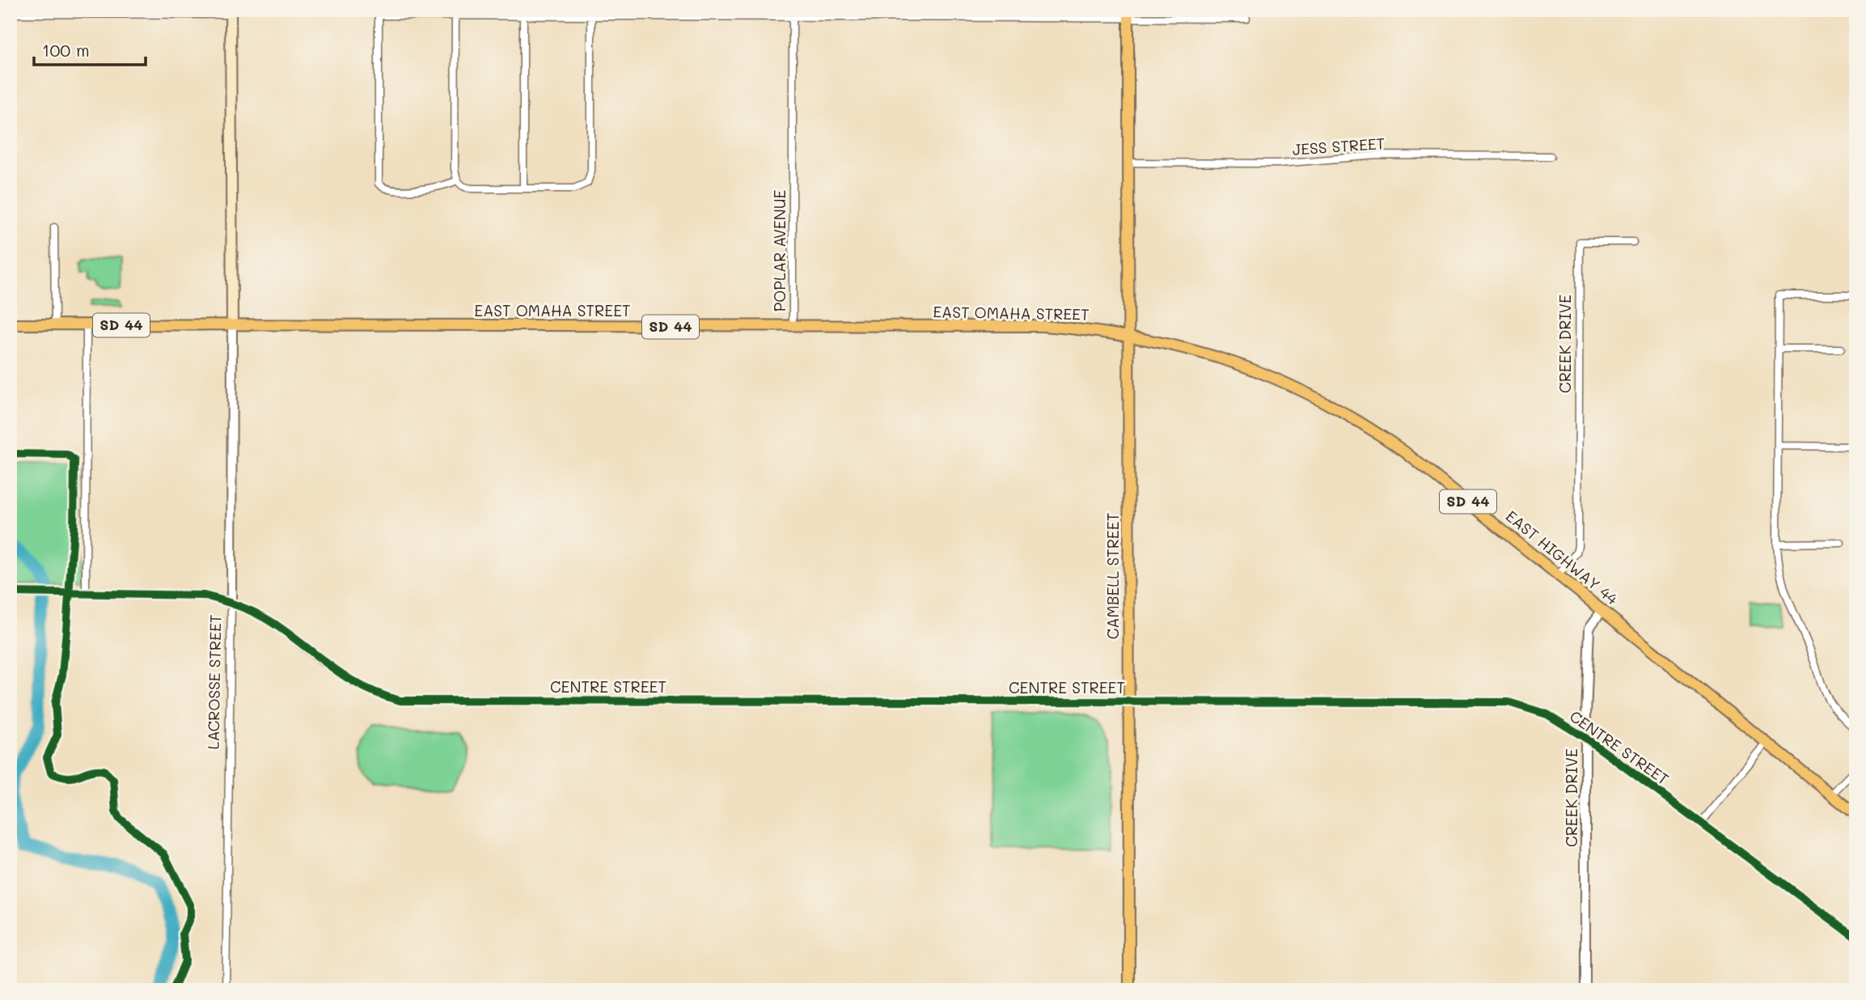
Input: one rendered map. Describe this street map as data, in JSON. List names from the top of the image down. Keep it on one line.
{"streets":{"main road":["EAST OMAHA STREET","SD 44","EAST HIGHWAY 44","CAMBELL STREET","LACROSSE STREET"],"street":["JESS STREET","POPLAR AVENUE","CREEK DRIVE","CENTRE STREET"]},"crossings":[["JESS STREET","CAMBELL STREET"],["POPLAR AVENUE","EAST OMAHA STREET"],["EAST OMAHA STREET","EAST HIGHWAY 44"],["EAST OMAHA STREET","CAMBELL STREET"],["EAST OMAHA STREET","LACROSSE STREET"],["CREEK DRIVE","EAST HIGHWAY 44"],["CREEK DRIVE","CENTRE STREET"],["EAST HIGHWAY 44","CAMBELL STREET"],["CAMBELL STREET","CENTRE STREET"],["LACROSSE STREET","CENTRE STREET"]],"scale_bar":"100 m"}
